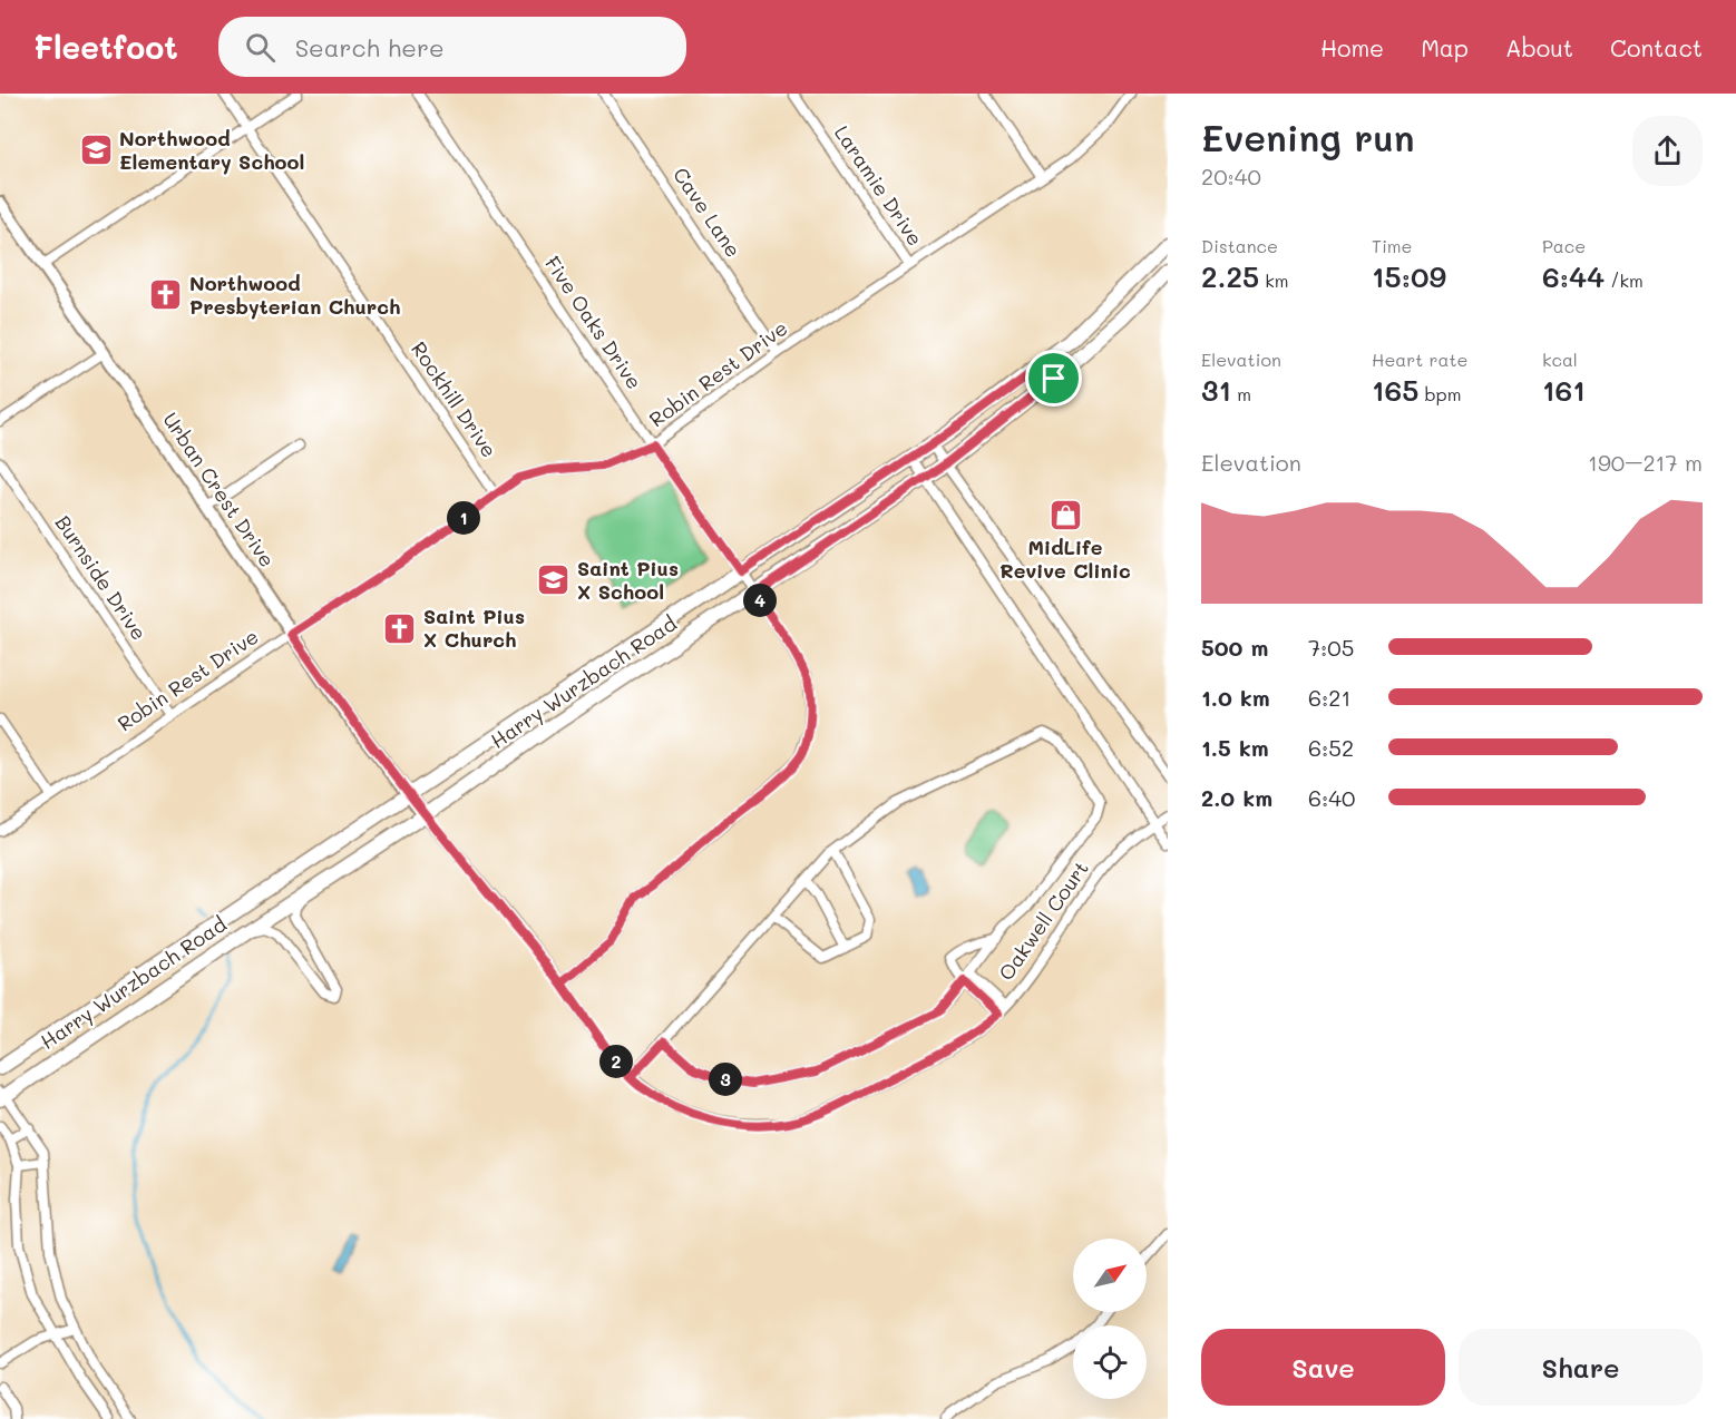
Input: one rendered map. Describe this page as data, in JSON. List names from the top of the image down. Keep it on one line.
{"streets":{"main road":["Harry Wurzbach Road"],"street":["Laramie Drive","Cave Lane","Five Oaks Drive","Robin Rest Drive","Rockhill Drive","Urban Crest Drive","Burnside Drive","Oakwell Court"]},"crossings":[["Laramie Drive","Robin Rest Drive"],["Cave Lane","Robin Rest Drive"],["Five Oaks Drive","Robin Rest Drive"],["Five Oaks Drive","Harry Wurzbach Road"],["Five Oaks Drive","Oakwell Court"],["Robin Rest Drive","Rockhill Drive"],["Robin Rest Drive","Urban Crest Drive"],["Robin Rest Drive","Burnside Drive"],["Urban Crest Drive","Harry Wurzbach Road"],["Urban Crest Drive","Oakwell Court"],["Harry Wurzbach Road","Oakwell Court"]],"places":{"school or university":["Northwood Elementary School","Saint Pius X School"],"church":["Northwood Presbyterian Church","Saint Pius X Church"],"shop":["MidLife Revive Clinic"]},"north":"top right","page":{"header":"Fleetfoot","search":"Search here","nav":["Home","Map","About","Contact"],"heading":["Evening run","20:40"],"stats":[["Distance","2.25 km"],["Time","15:09"],["Pace","6:44 /km"],["Elevation","31 m"],["Heart rate","165 bpm"],["kcal","161"]],"chart":["Elevation","190–217 m"],"pins":["1","4","2","3"],"list":[{"name":"500 m","note":"7:05"},{"name":"1.0 km","note":"6:21"},{"name":"1.5 km","note":"6:52"},{"name":"2.0 km","note":"6:40"}],"buttons":["Save","Share"]}}
